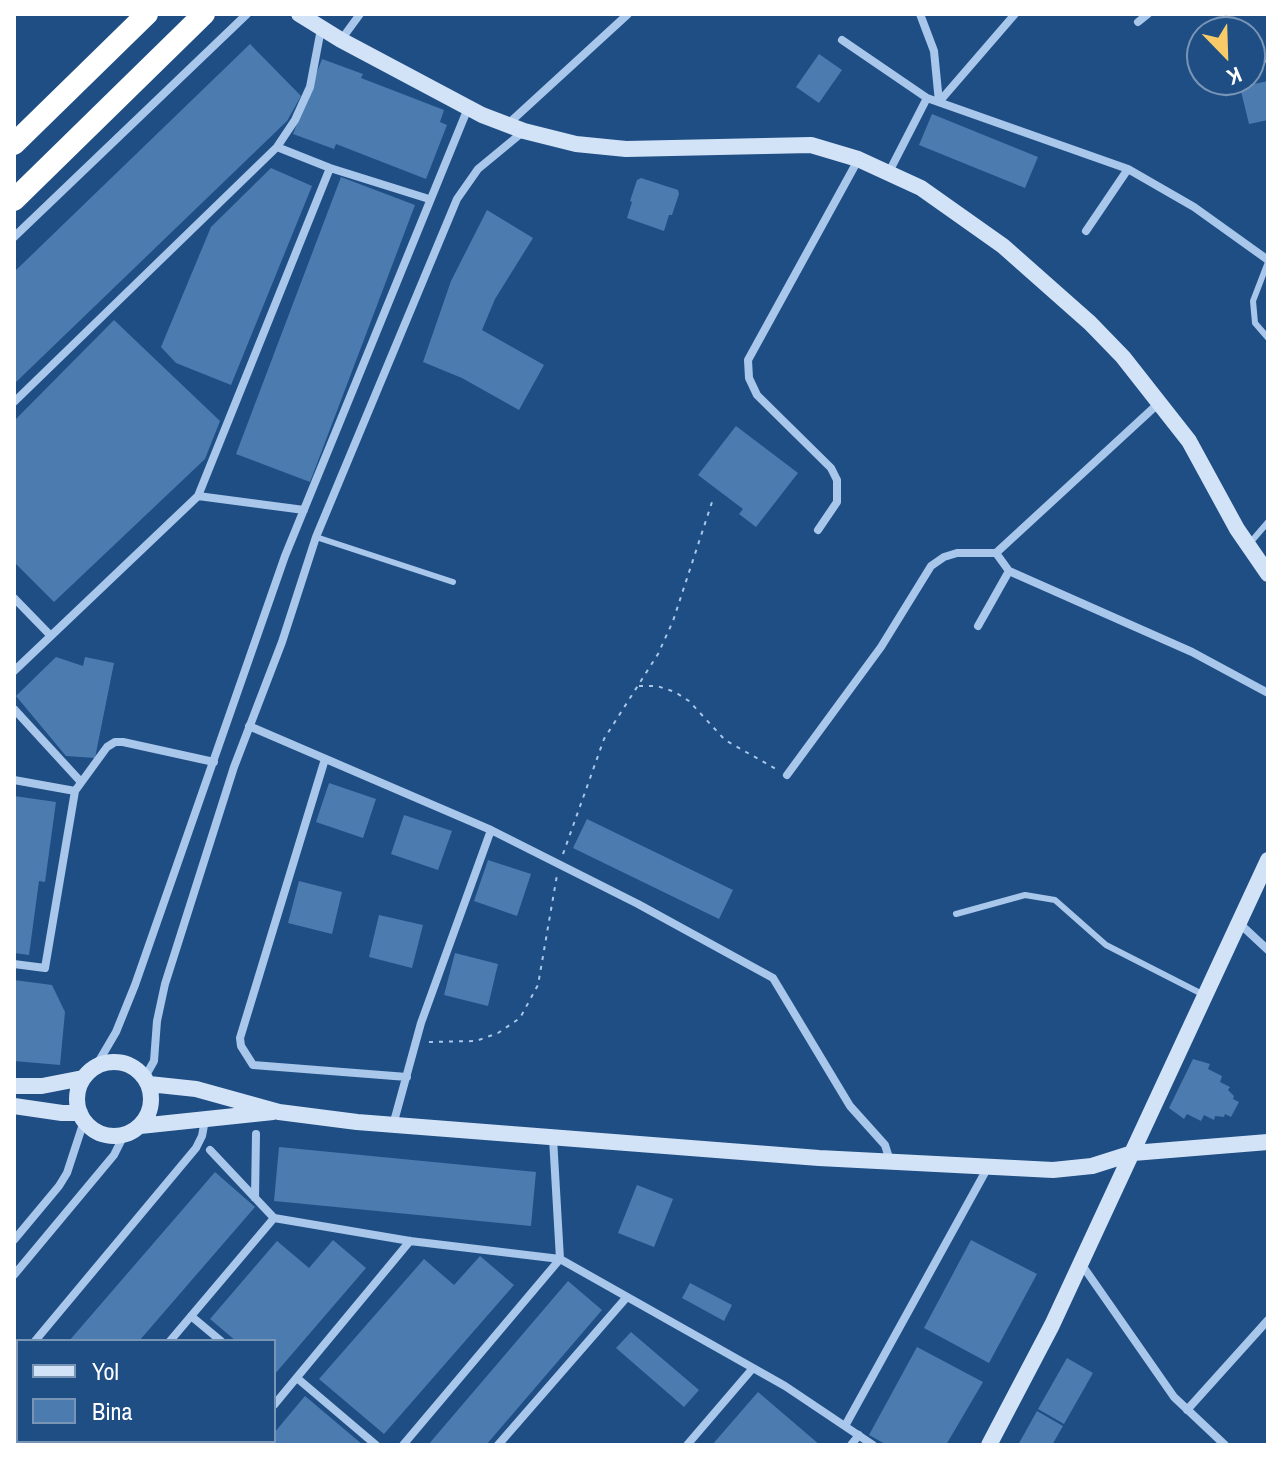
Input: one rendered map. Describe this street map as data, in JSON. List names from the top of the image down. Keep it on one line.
{"legend":["Yol","Bina"],"north":"bottom right"}
